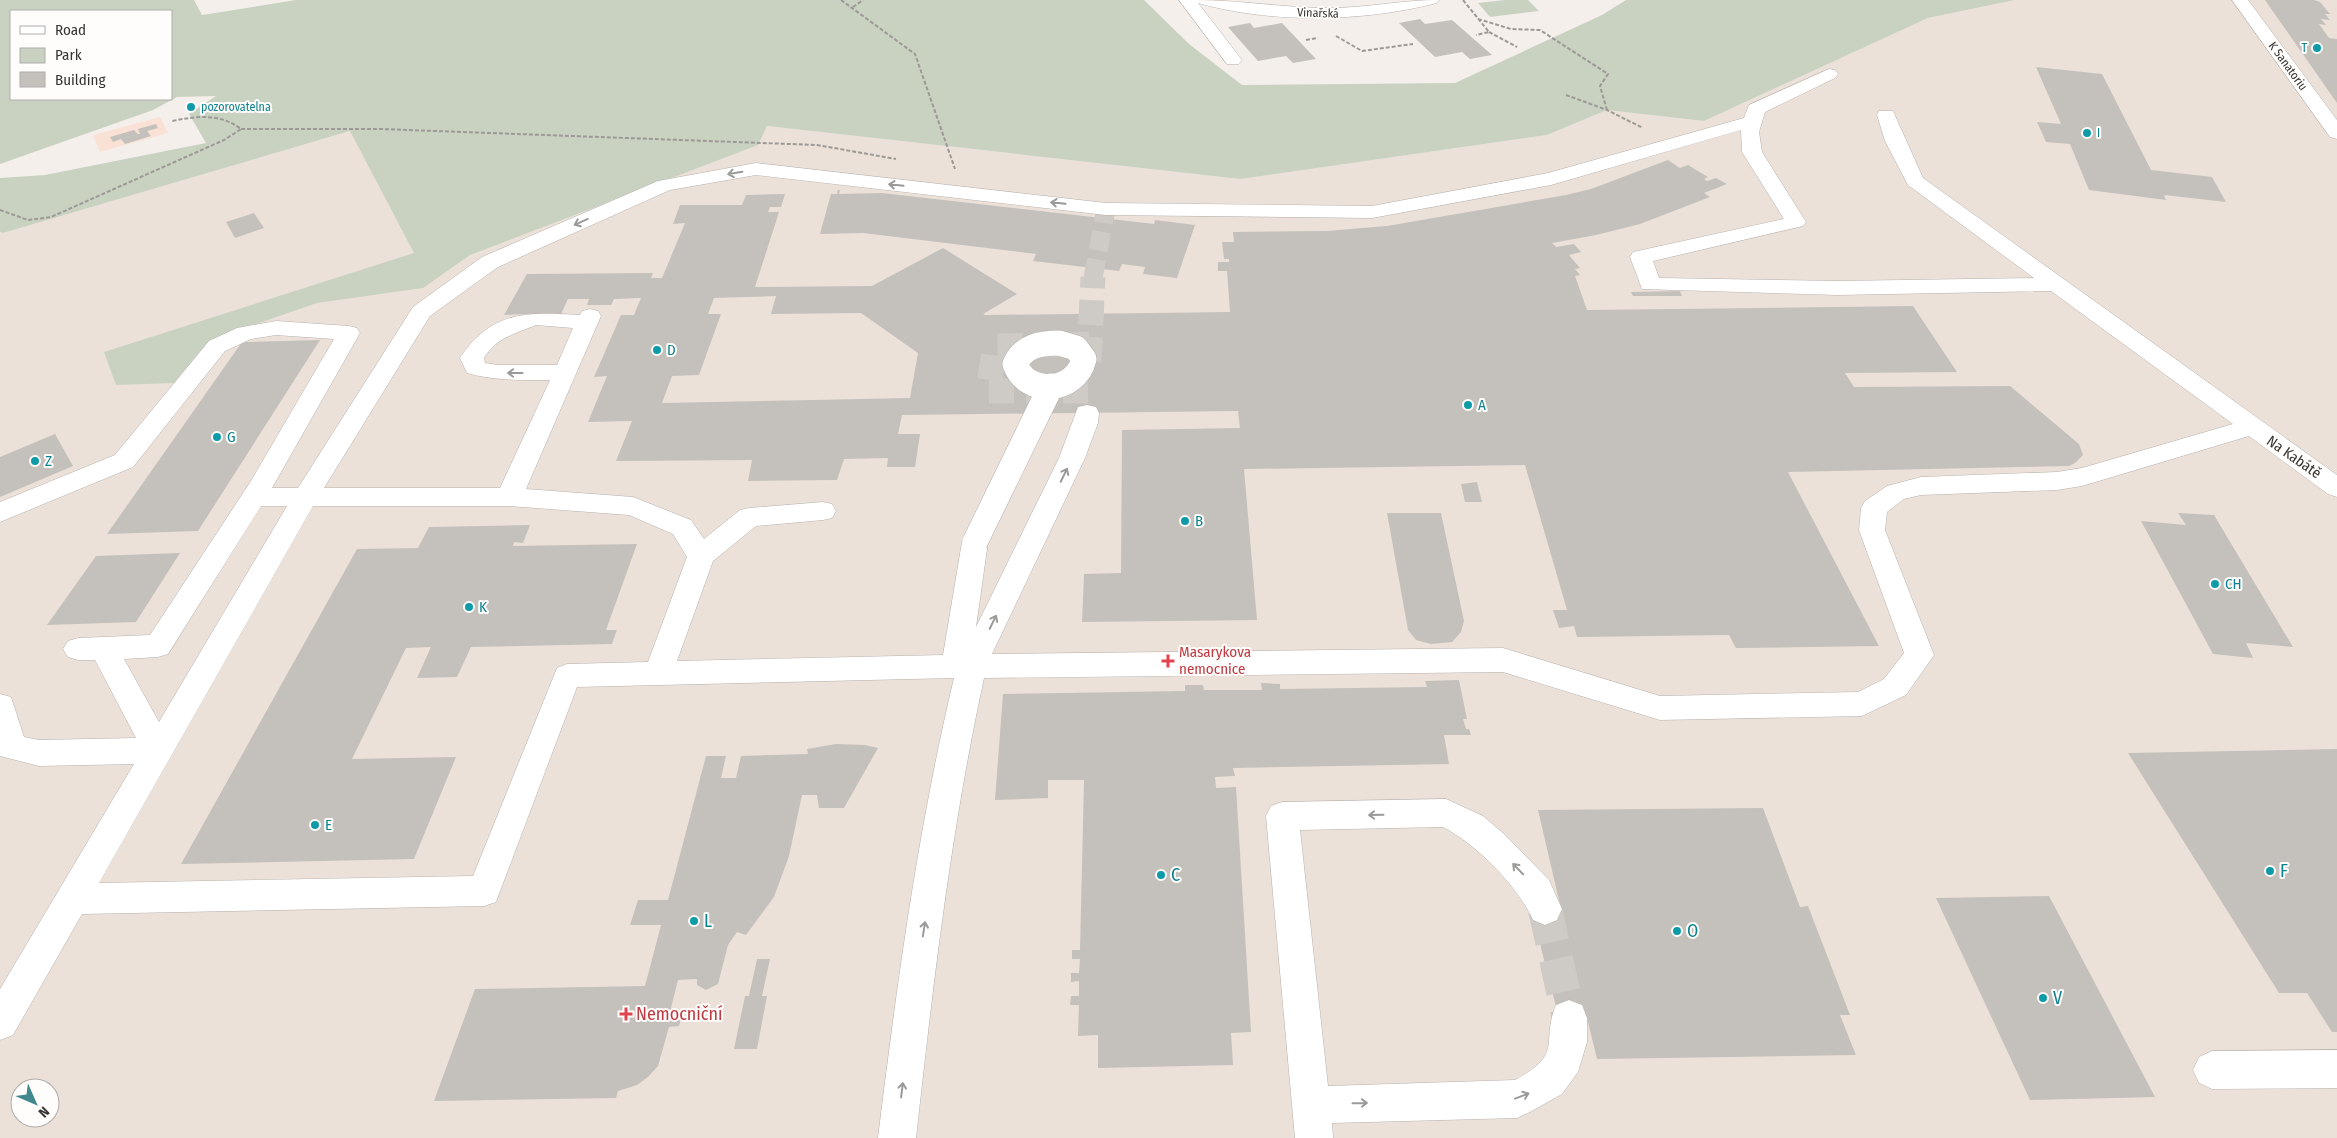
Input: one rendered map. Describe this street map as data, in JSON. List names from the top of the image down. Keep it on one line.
{"streets":{"street":["Vinařská","K Sanatoriu","Na Kabátě"]},"places":{"other":["T","pozorovatelna","I","D","A","G","Z","B","CH","K","E","F","C","L","O","V"],"health":["Masarykova nemocnice","Nemocniční"]},"legend":["Road","Park","Building"],"north":"bottom right"}
